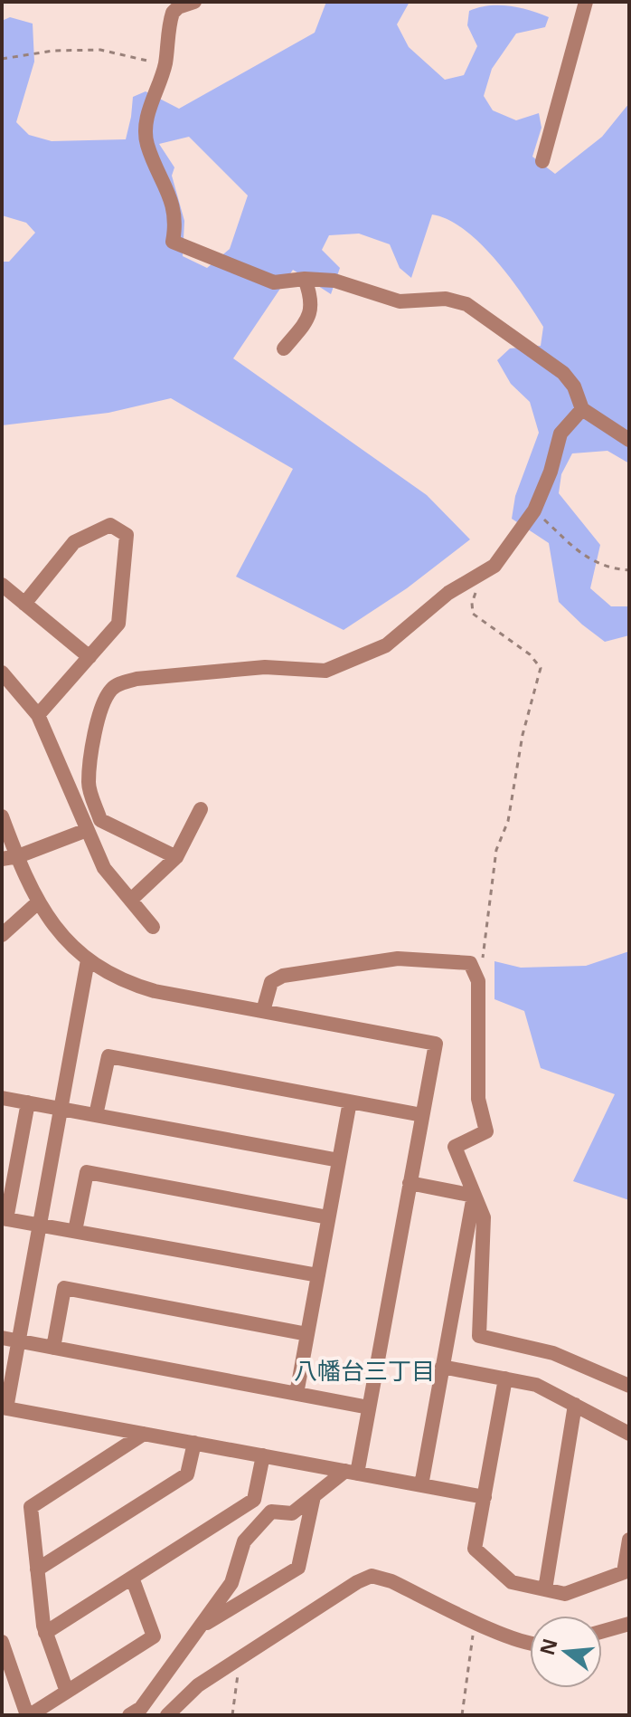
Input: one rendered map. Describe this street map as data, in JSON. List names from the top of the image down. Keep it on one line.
{"districts":["八幡台三丁目"],"north":"left"}
